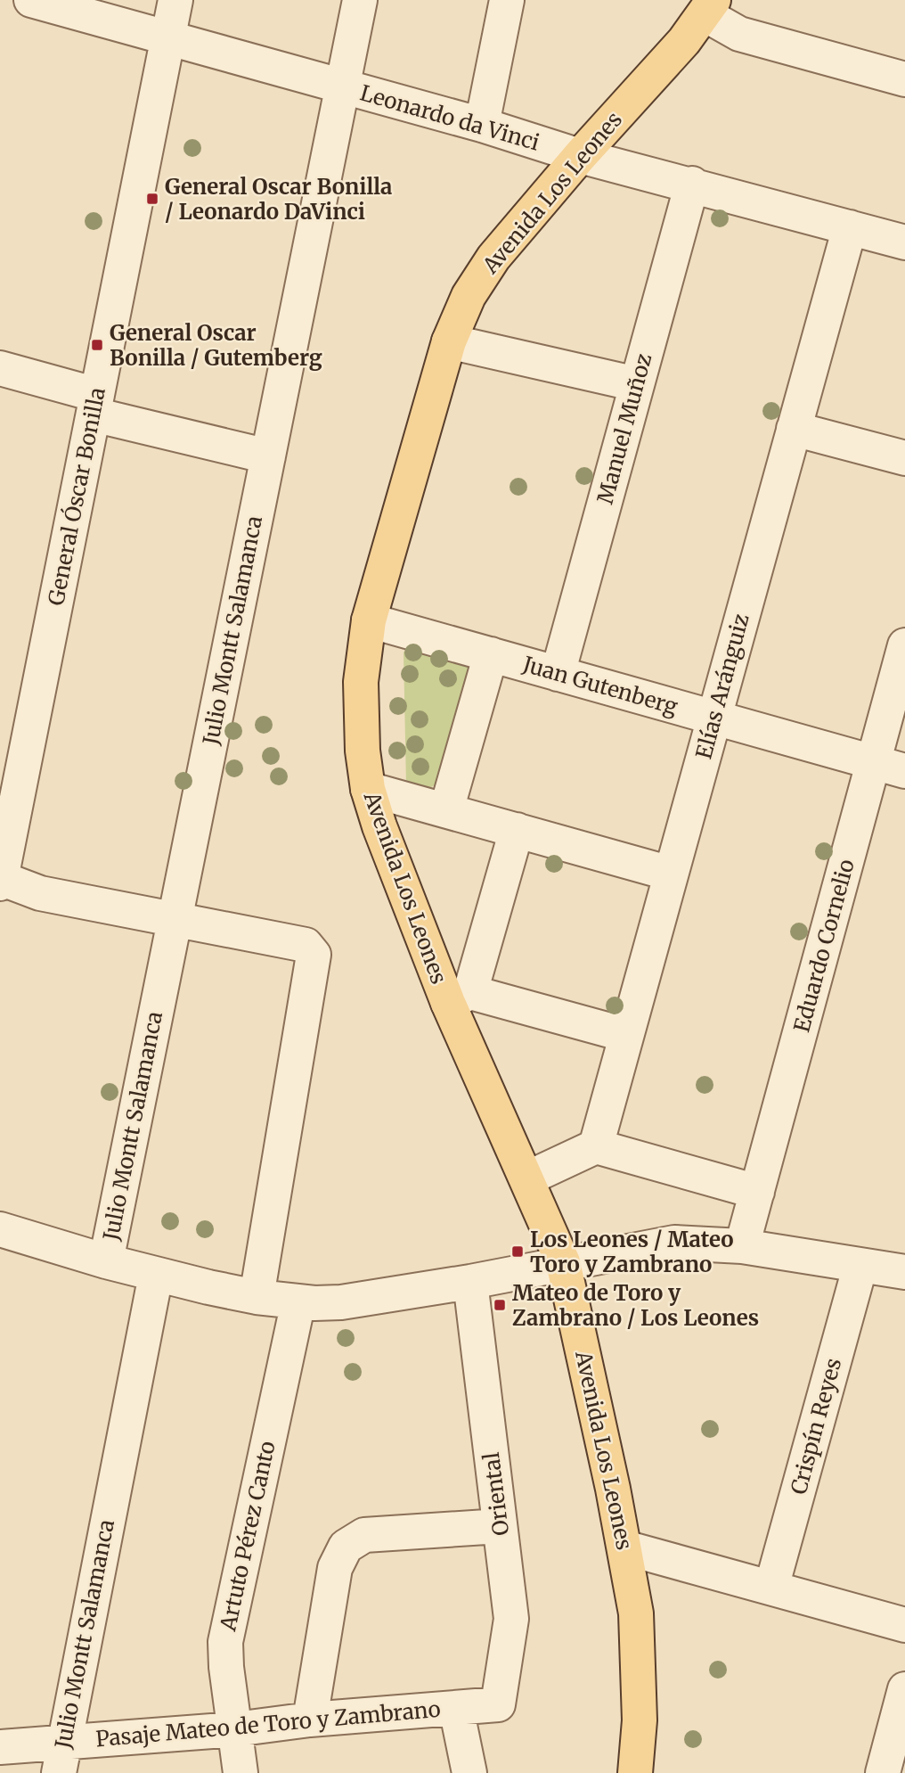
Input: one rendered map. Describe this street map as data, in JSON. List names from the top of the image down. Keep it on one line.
{"streets":{"main road":["Avenida Los Leones"],"street":["Leonardo da Vinci","Manuel Muñoz","General Óscar Bonilla","Julio Montt Salamanca","Juan Gutenberg","Elías Aránguiz","Eduardo Cornelio","Crispín Reyes","Oriental","Artuto Pérez Canto","Pasaje Mateo de Toro y Zambrano"]},"crossings":[["Leonardo da Vinci","Avenida Los Leones"],["Leonardo da Vinci","Manuel Muñoz"],["Leonardo da Vinci","General Óscar Bonilla"],["Leonardo da Vinci","Julio Montt Salamanca"],["Leonardo da Vinci","Elías Aránguiz"],["Avenida Los Leones","Juan Gutenberg"],["Manuel Muñoz","Juan Gutenberg"],["Julio Montt Salamanca","Pasaje Mateo de Toro y Zambrano"],["Juan Gutenberg","Elías Aránguiz"],["Juan Gutenberg","Eduardo Cornelio"],["Oriental","Pasaje Mateo de Toro y Zambrano"],["Artuto Pérez Canto","Pasaje Mateo de Toro y Zambrano"]],"places":{"transit":["General Oscar Bonilla / Leonardo DaVinci","General Oscar Bonilla / Gutemberg","Los Leones / Mateo Toro y Zambrano","Mateo de Toro y Zambrano / Los Leones"]}}
